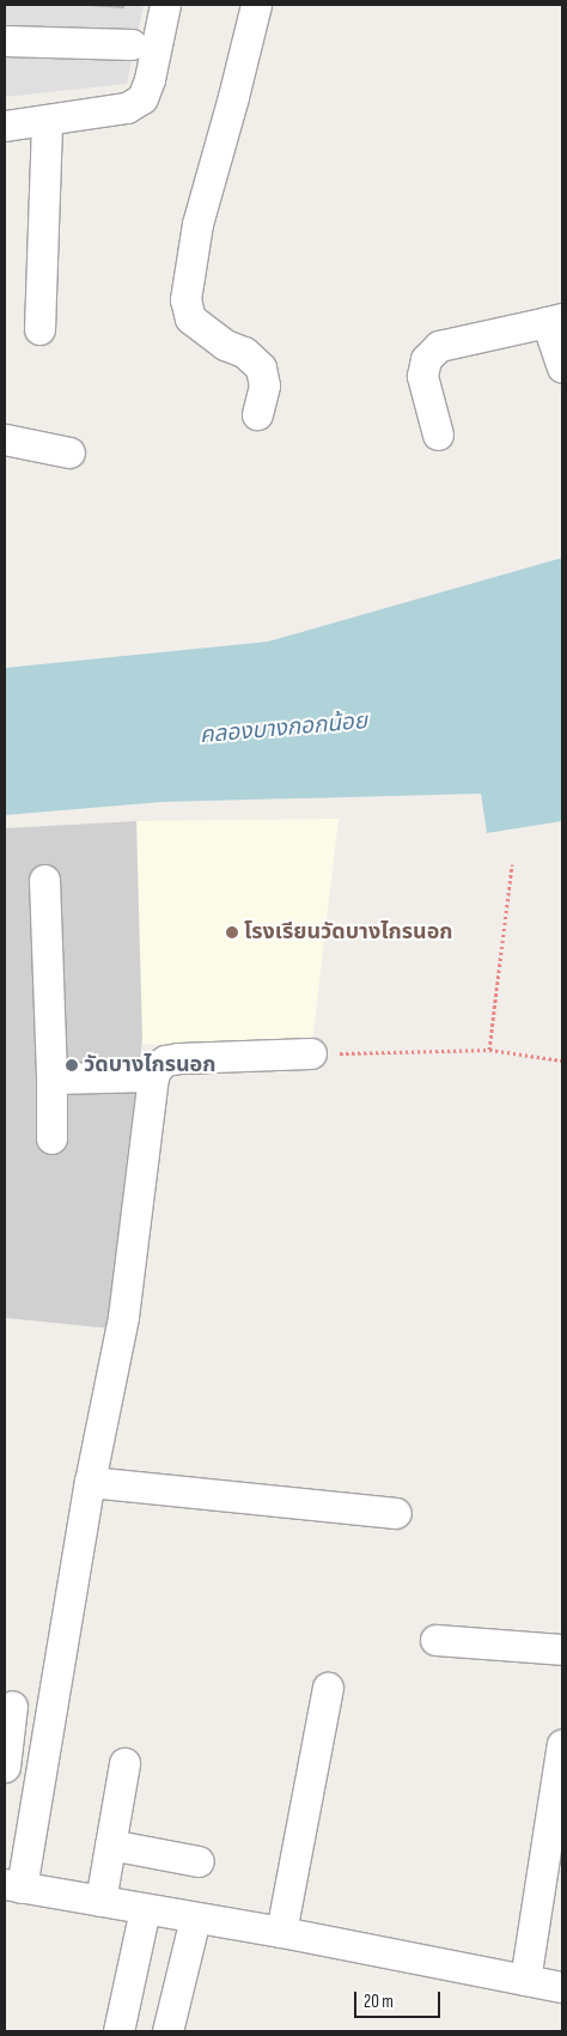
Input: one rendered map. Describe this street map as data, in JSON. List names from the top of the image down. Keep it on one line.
{"water":["คลองบางกอกน้อย"],"places":["โรงเรียนวัดบางไกรนอก","วัดบางไกรนอก"],"scale_bar":"20 m"}
